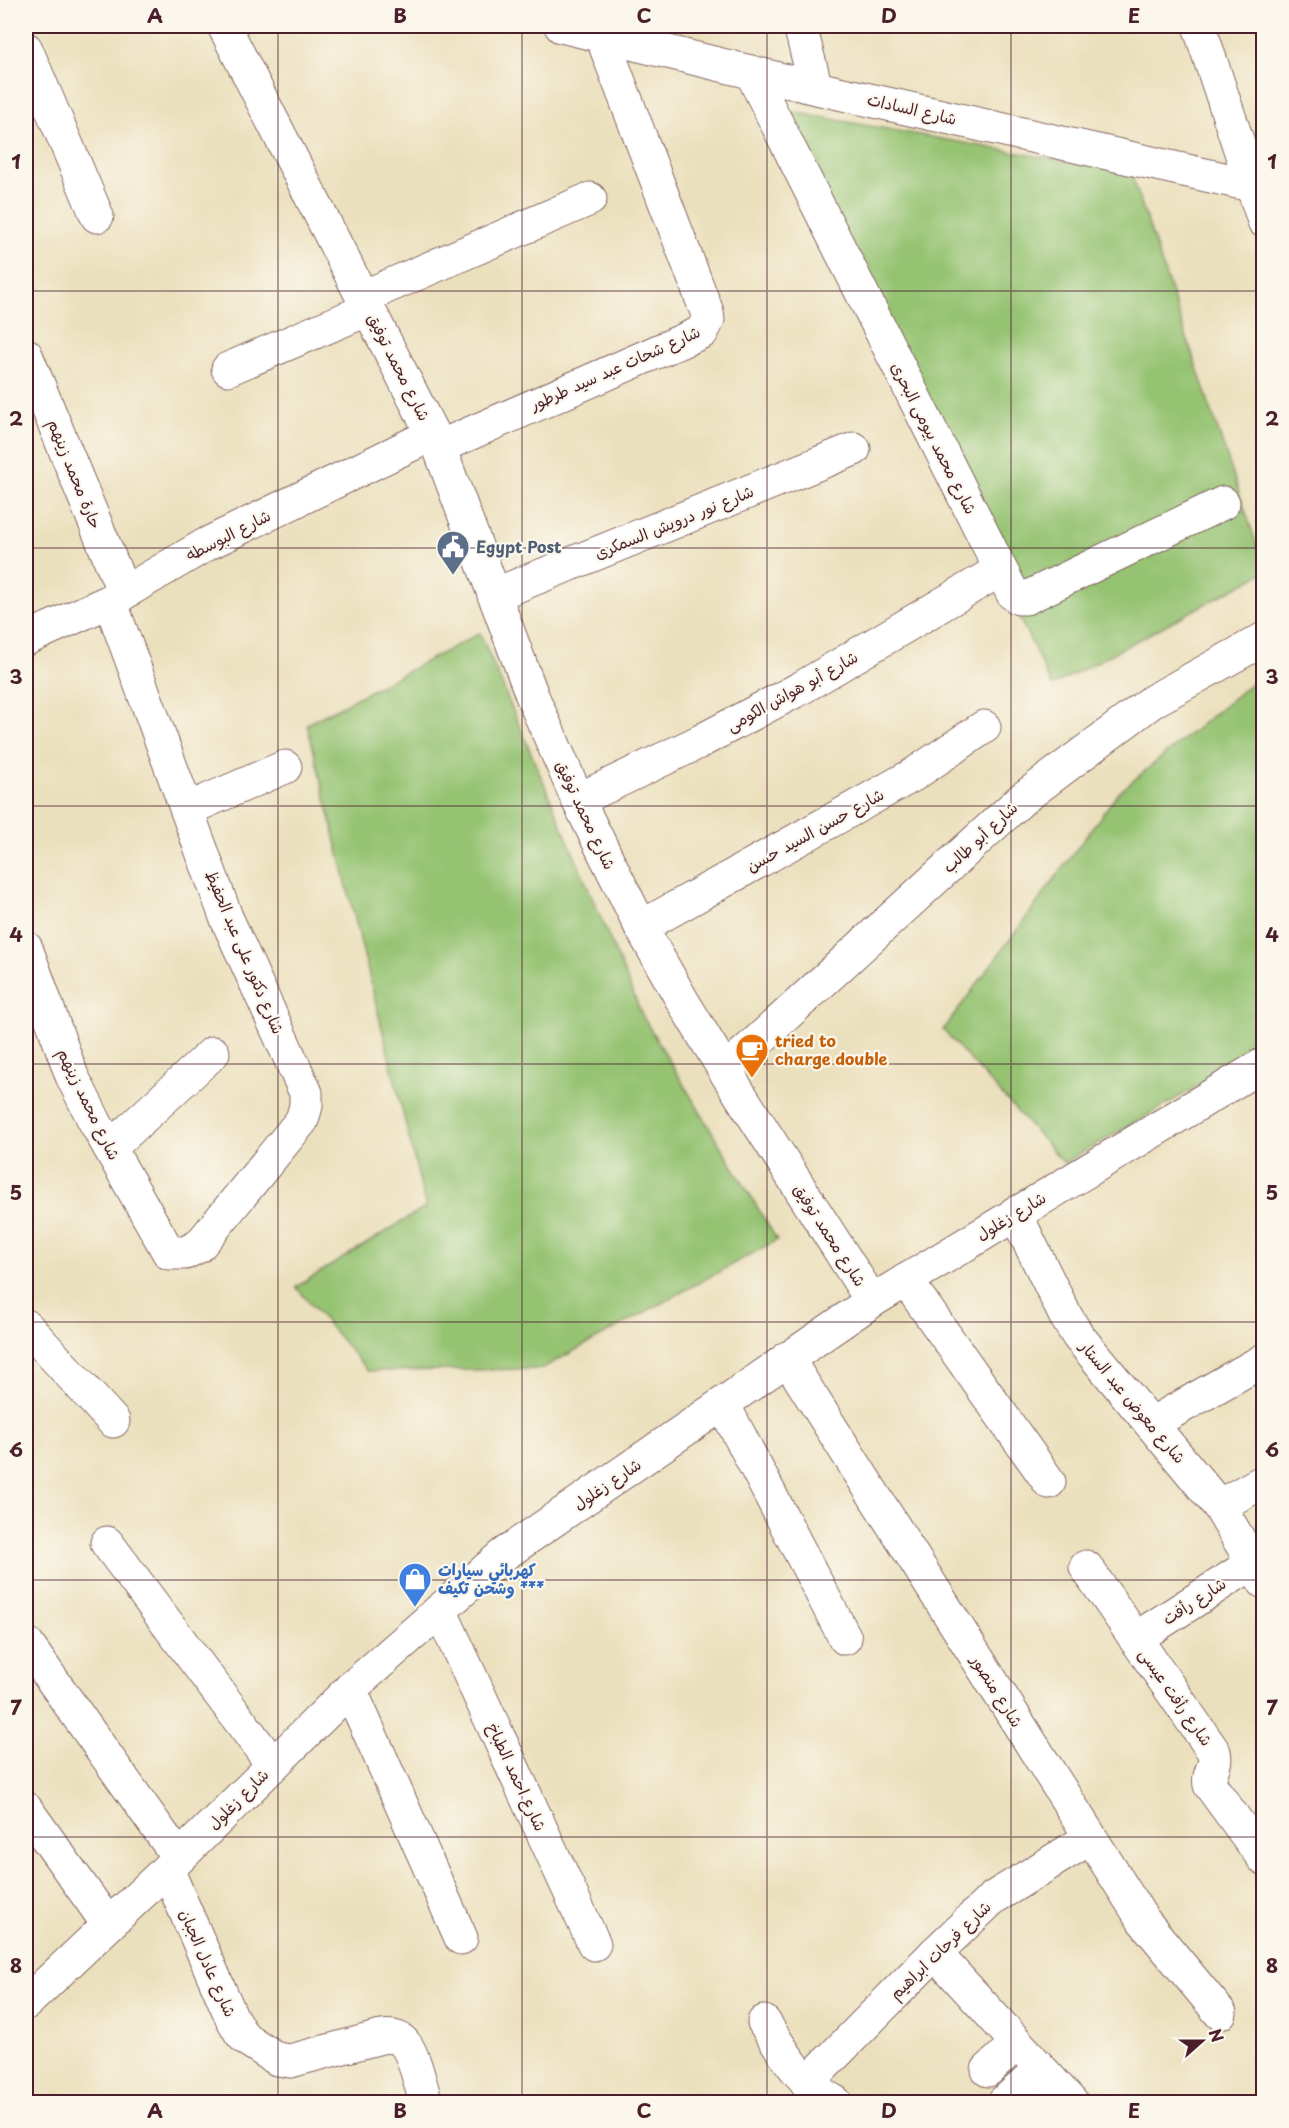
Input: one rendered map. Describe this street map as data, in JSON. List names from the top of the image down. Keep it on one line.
{"streets":{"street":["شارع السادات","شارع محمد توفيق","شارع شحات عبد سيد طرطور","شارع محمد بيومى البحرى","حارة محمد زينهم","شارع نور درويش السمكرى","شارع البوسطه","شارع أبو هواش الكومى","شارع حسن السيد حسن","شارع أبو طالب","شارع دكتور على عبد الحفيظ","شارع محمد زينهم","شارع زغلول","شارع معوض عبد الستار","شارع رأفت","شارع منصور","شارع رأفت عيسى","شارع احمد الطباخ","شارع فرحات ابراهيم","شارع عادل الجبان"]},"crossings":[["شارع السادات","شارع شحات عبد سيد طرطور"],["شارع السادات","شارع محمد بيومى البحرى"],["شارع محمد توفيق","شارع شحات عبد سيد طرطور"],["شارع محمد توفيق","شارع نور درويش السمكرى"],["شارع محمد توفيق","شارع البوسطه"],["شارع محمد توفيق","شارع أبو هواش الكومى"],["شارع محمد توفيق","شارع حسن السيد حسن"],["شارع محمد توفيق","شارع أبو طالب"],["شارع محمد توفيق","شارع زغلول"],["شارع شحات عبد سيد طرطور","شارع البوسطه"],["شارع محمد بيومى البحرى","شارع أبو هواش الكومى"],["حارة محمد زينهم","شارع البوسطه"],["حارة محمد زينهم","شارع دكتور على عبد الحفيظ"],["شارع البوسطه","شارع دكتور على عبد الحفيظ"],["شارع دكتور على عبد الحفيظ","شارع محمد زينهم"],["شارع زغلول","شارع معوض عبد الستار"],["شارع زغلول","شارع منصور"],["شارع زغلول","شارع احمد الطباخ"],["شارع زغلول","شارع عادل الجبان"],["شارع معوض عبد الستار","شارع رأفت"],["شارع رأفت","شارع رأفت عيسى"],["شارع منصور","شارع فرحات ابراهيم"]],"places":{"public building":["Egypt Post"],"cafe":["tried to charge double"],"shop":["كهربائي سيارات وشحن تكيف ***"]},"north":"right","grid":{"columns":["A","B","C","D","E"],"rows":["1","2","3","4","5","6","7","8"]}}
